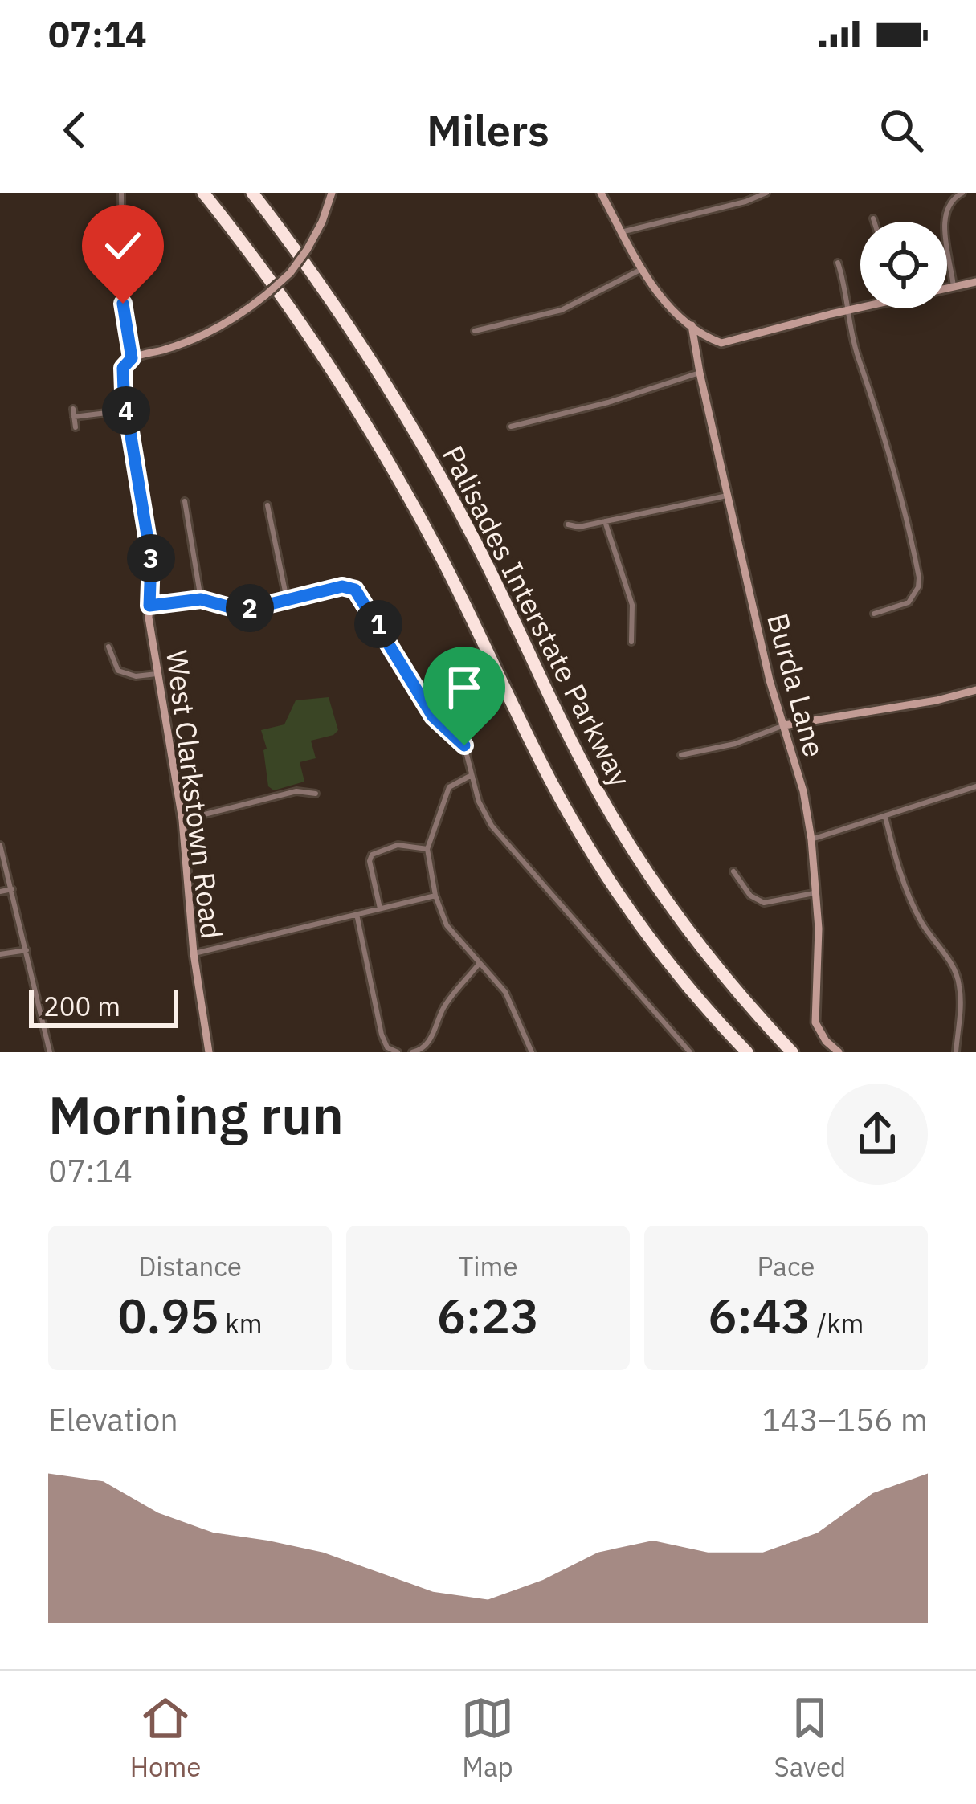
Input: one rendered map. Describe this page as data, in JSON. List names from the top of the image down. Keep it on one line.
{"streets":{"highway":["Palisades Interstate Parkway"],"street":["Burda Lane","West Clarkstown Road"]},"scale_bar":"200 m","page":{"status":"07:14","header":"Milers","pins":["4","3","2","1"],"scale":"200 m","heading":["Morning run","07:14"],"stats":[["Distance","0.95 km"],["Time","6:23"],["Pace","6:43 /km"]],"chart":["Elevation","143–156 m"],"tabs":["Home","Map","Saved"]}}
